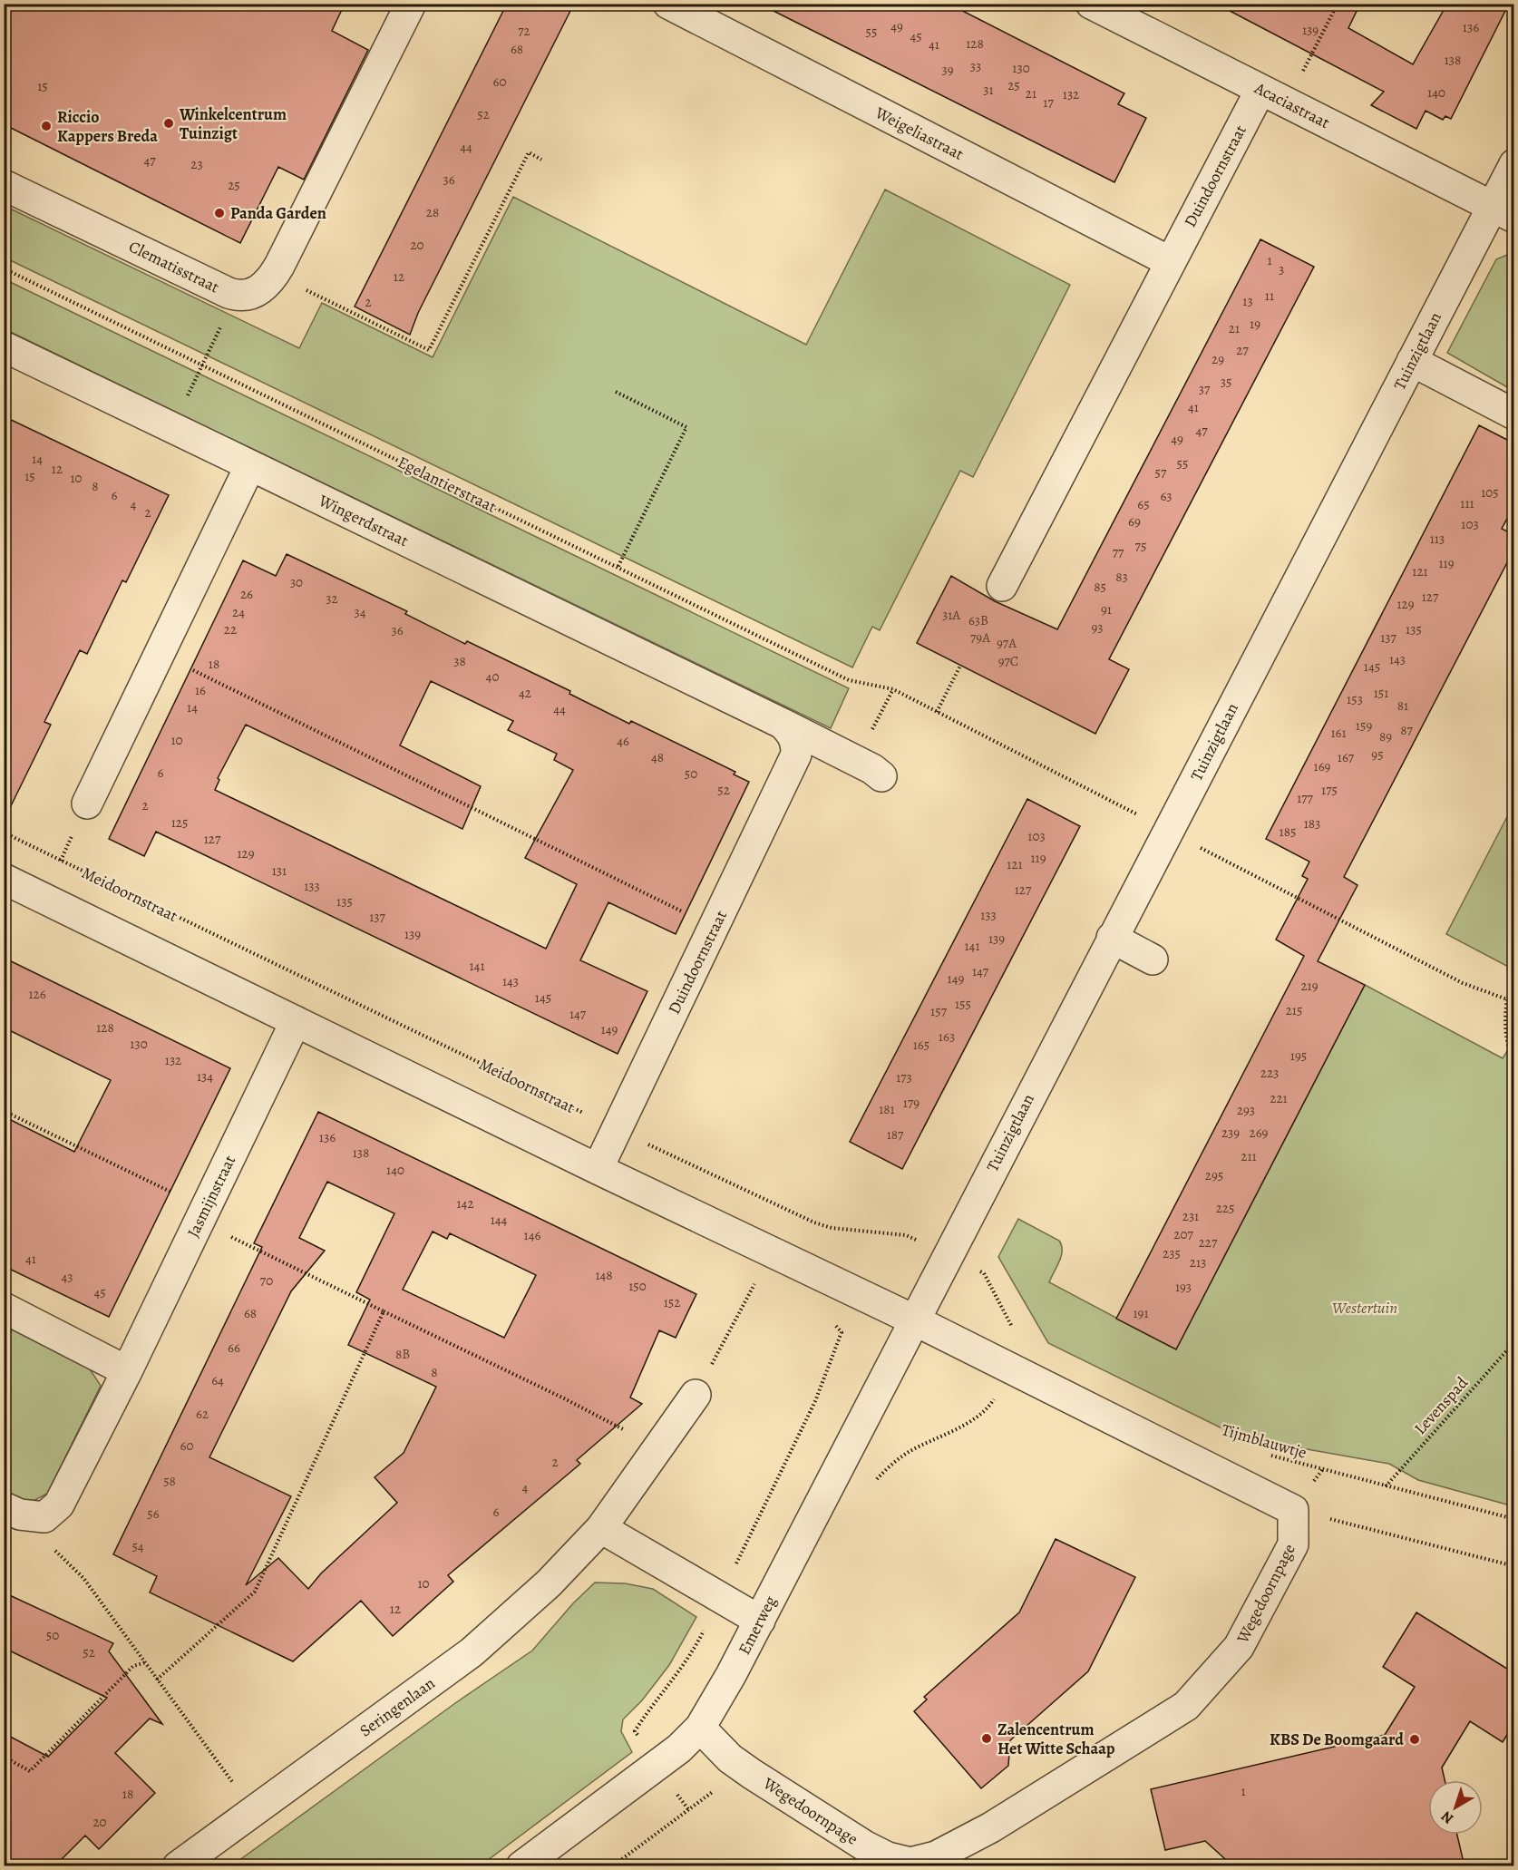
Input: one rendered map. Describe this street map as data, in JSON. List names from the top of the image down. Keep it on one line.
{"streets":{"street":["Acaciastraat","Weigeliastraat","Duindoornstraat","Clematisstraat","Tuinzigtlaan","Wingerdstraat","Jasmijnstraat","Wegedoornpage","Emerweg","Seringenlaan"],"path":["Egelantierstraat","Meidoornstraat","Levenspad","Tijmblauwtje"]},"crossings":[["Acaciastraat","Duindoornstraat"],["Acaciastraat","Tuinzigtlaan"],["Weigeliastraat","Duindoornstraat"],["Duindoornstraat","Wingerdstraat"],["Duindoornstraat","Meidoornstraat"],["Tuinzigtlaan","Meidoornstraat"],["Tuinzigtlaan","Emerweg"],["Egelantierstraat","Wingerdstraat"],["Levenspad","Tijmblauwtje"],["Wegedoornpage","Emerweg"]],"parks":["Westertuin"],"places":["Winkelcentrum Tuinzigt","Riccio Kappers Breda","Panda Garden","Zalencentrum Het Witte Schaap","KBS De Boomgaard"],"house_numbers":["49","136","139","72","55","45","128","41","68","138","33","130","39","60","25","15","31","140","21","132","17","52","44","47","23","36","25","28","20","1","3","12","11","13","2","19","21","27","29","35","37","41","47","49","14","55","12","57","15","10","8","105","6","63","111","4","65","2","69","103","113","75","77","119","121","83","30","85","26","127","32","129","91","24","34","31A","63B","93","22","135","36","79A","137","97A","143","38","97C","18","145","40","16","42","151","153","81","14","44","159","87","161","89","10","46","95","48","167","169","6","50","52","175","177","2","125","183","185","103","127","129","119","121","131","133","127","135","133","137","139","139","141","141","147","149","143","219","126","145","155","215","157","147","128","149","163","130","165","195","132","223","134","173","221","179","181","293","239","269","187","136","138","211","140","295","142","225","231","144","207","146","227","235","41","213","148","43","70","150","193","45","152","68","191","66","8B","8","64","62","60","2","58","4","6","56","54","10","12","50","52","1","18","20"],"north":"bottom left"}
